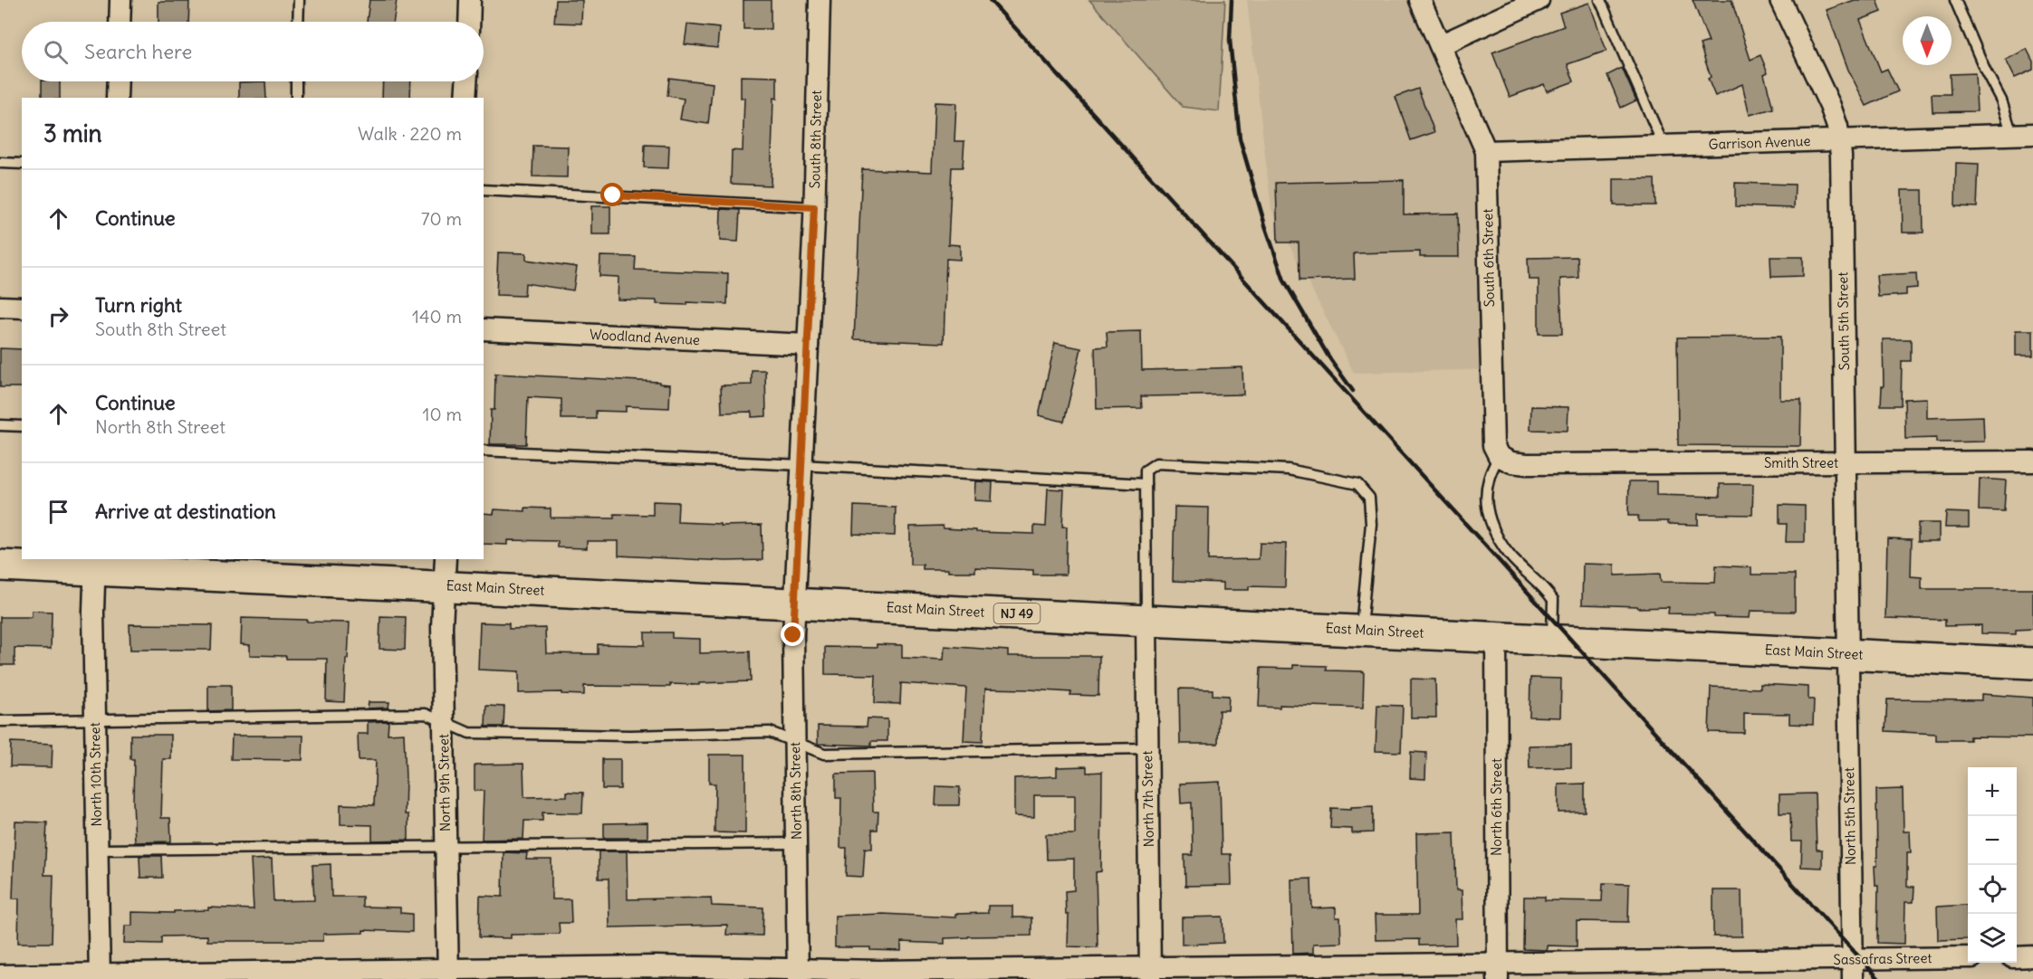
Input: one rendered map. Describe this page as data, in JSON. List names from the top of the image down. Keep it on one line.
{"streets":{"highway":["East Main Street","NJ 49"],"street":["South 8th Street","Garrison Avenue","South 6th Street","South 5th Street","Woodland Avenue","Smith Street","North 10th Street","North 9th Street","North 8th Street","North 7th Street","North 6th Street","North 5th Street","Sassafras Street"]},"crossings":[["South 8th Street","Woodland Avenue"],["South 8th Street","East Main Street"],["South 8th Street","North 8th Street"],["Garrison Avenue","South 6th Street"],["Garrison Avenue","South 5th Street"],["South 6th Street","Smith Street"],["South 5th Street","Smith Street"],["South 5th Street","East Main Street"],["South 5th Street","North 5th Street"],["East Main Street","North 10th Street"],["East Main Street","North 9th Street"],["East Main Street","North 8th Street"],["East Main Street","North 7th Street"],["East Main Street","North 6th Street"],["East Main Street","North 5th Street"],["North 10th Street","Sassafras Street"],["North 9th Street","Sassafras Street"],["North 8th Street","Sassafras Street"],["North 7th Street","Sassafras Street"],["North 6th Street","Sassafras Street"],["North 5th Street","Sassafras Street"]],"north":"bottom","page":{"search":"Search here","heading":["3 min","Walk · 220 m"],"list":[["Continue","70 m"],["Turn right","South 8th Street","140 m"],["Continue","North 8th Street","10 m"],"Arrive at destination"],"map_buttons":["+","−"]}}
